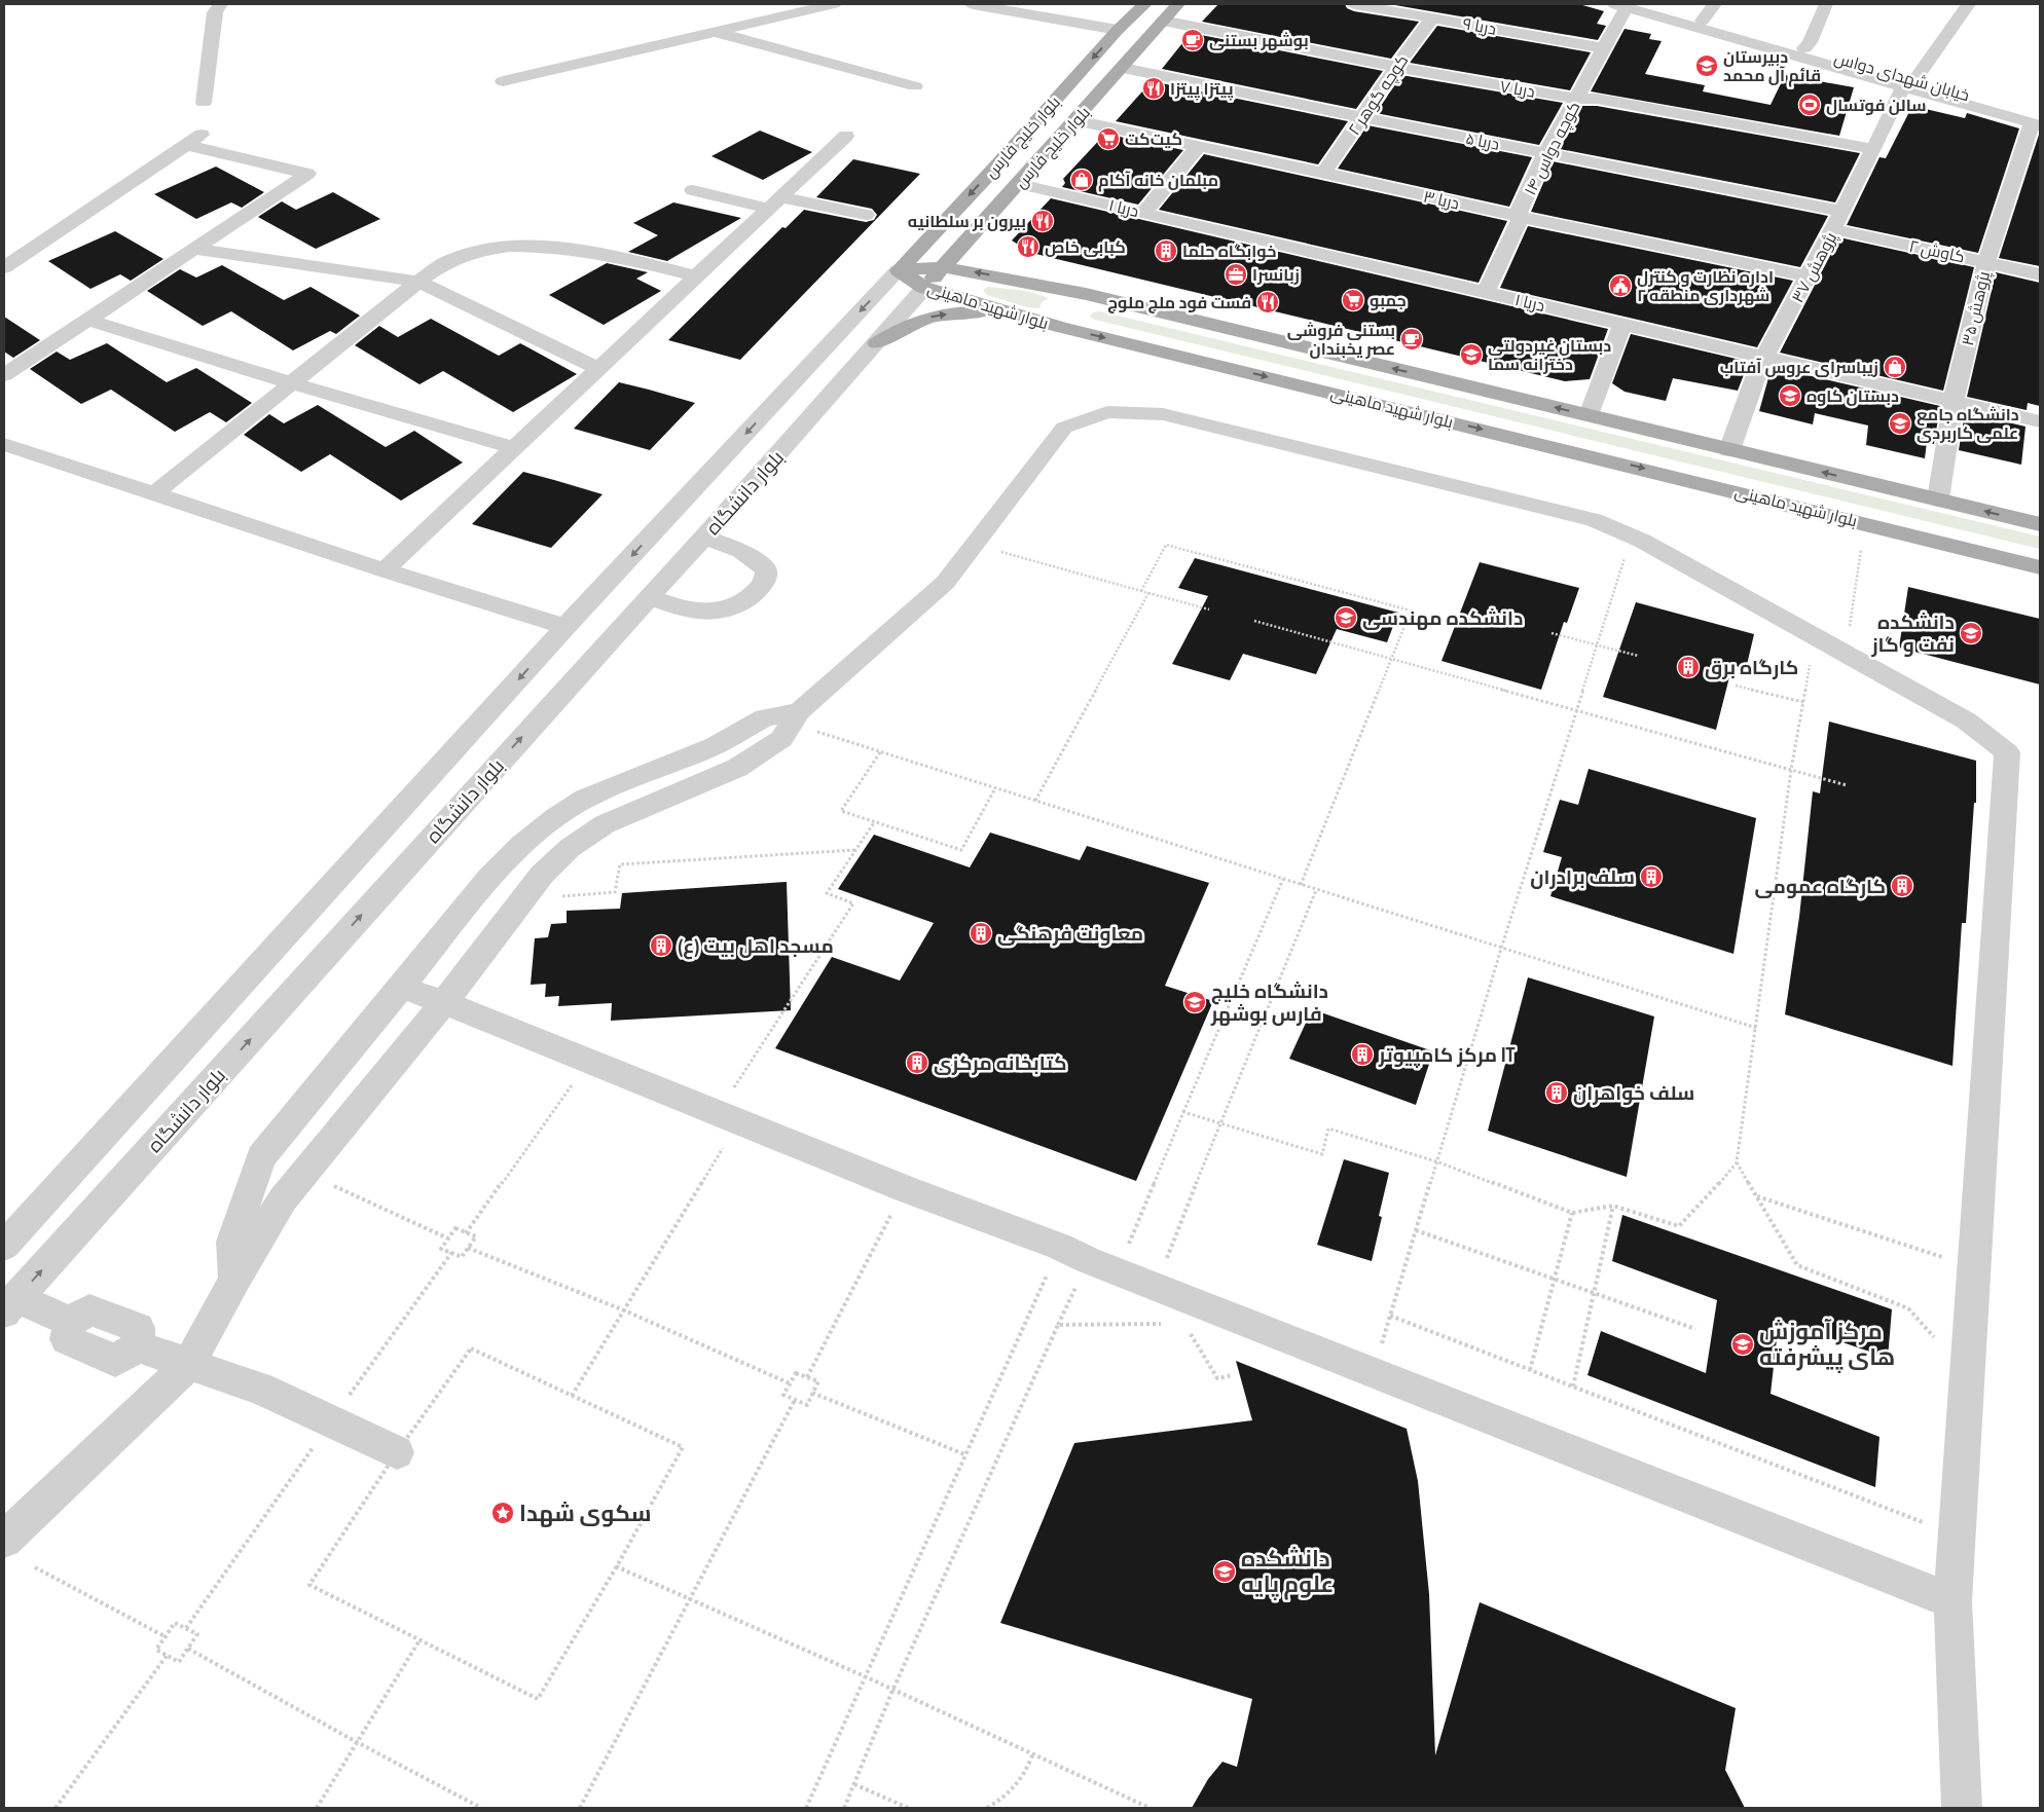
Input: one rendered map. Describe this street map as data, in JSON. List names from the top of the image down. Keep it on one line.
{"streets":{"main road":["بلوار خلیج ‌فارس","بلوار خلیج‌ فارس","بلوار شهید ماهینی"],"street":["دریا ۹","خیابان شهدای دواس","دریا ۷","کوچه گوهر ۲","دریا ۵","کوچه دواس ۱۴","دریا ۳","دریا ۱","کاوش ۲","پژوهش ۳۷","پژوهش ۳۵","بلوار دانشگاه"]},"crossings":[["دریا ۹","کوچه گوهر ۲"],["دریا ۹","کوچه دواس ۱۴"],["خیابان شهدای دواس","کوچه دواس ۱۴"],["خیابان شهدای دواس","پژوهش ۳۷"],["خیابان شهدای دواس","پژوهش ۳۵"],["دریا ۷","کوچه گوهر ۲"],["دریا ۷","بلوار خلیج‌ فارس"],["دریا ۷","کوچه دواس ۱۴"],["دریا ۷","پژوهش ۳۷"],["کوچه گوهر ۲","دریا ۵"],["کوچه گوهر ۲","دریا ۳"],["بلوار خلیج ‌فارس","بلوار شهید ماهینی"],["بلوار خلیج ‌فارس","بلوار دانشگاه"],["دریا ۵","بلوار خلیج‌ فارس"],["دریا ۵","کوچه دواس ۱۴"],["دریا ۵","پژوهش ۳۷"],["بلوار خلیج‌ فارس","دریا ۳"],["بلوار خلیج‌ فارس","دریا ۱"],["بلوار خلیج‌ فارس","بلوار شهید ماهینی"],["بلوار خلیج‌ فارس","بلوار دانشگاه"],["کوچه دواس ۱۴","دریا ۳"],["کوچه دواس ۱۴","دریا ۱"],["دریا ۳","پژوهش ۳۷"],["دریا ۱","پژوهش ۳۷"],["دریا ۱","پژوهش ۳۵"],["کاوش ۲","پژوهش ۳۷"],["کاوش ۲","پژوهش ۳۵"],["پژوهش ۳۷","بلوار شهید ماهینی"],["بلوار شهید ماهینی","پژوهش ۳۵"],["بلوار شهید ماهینی","بلوار دانشگاه"]],"one_way":["بلوار خلیج ‌فارس"],"places":{"cafe":["بوشهر بستنی","بستنی فروشی عصر یخبندان"],"school or university":["دبیرستان قائم آل محمد","دبستان غیردولتی دخترانه سما","دبستان کاوه","دانشگاه جامع علمی کاربردی","دانشکده مهندسی","دانشکده نفت و گاز","دانشگاه خلیج فارس بوشهر","مرکز آموزش های پیشرفته","دانشکده علوم پایه"],"restaurant":["پیتزا پیتزا","بیرون بر سلطانیه","کبابی خاص","فست فود ملچ ملوچ"],"sports":["سالن فوتسال"],"supermarket":["کیت‌کت","جمبو"],"shop":["مبلمان خانه آکام","زیباسرای عروس آفتاب"],"building":["خوابگاه حلما","کارگاه برق","سلف برادران","کارگاه عمومی","معاونت فرهنگی","مسجد اهل بیت (ع)","مرکز کامپیوتر IT","کتابخانه مرکزی","سلف خواهران"],"office":["زبانسرا"],"public building":["اداره‌ نظارت و کنترل شهرداری منطقه ۲"],"place":["سکوی شهدا"]}}
